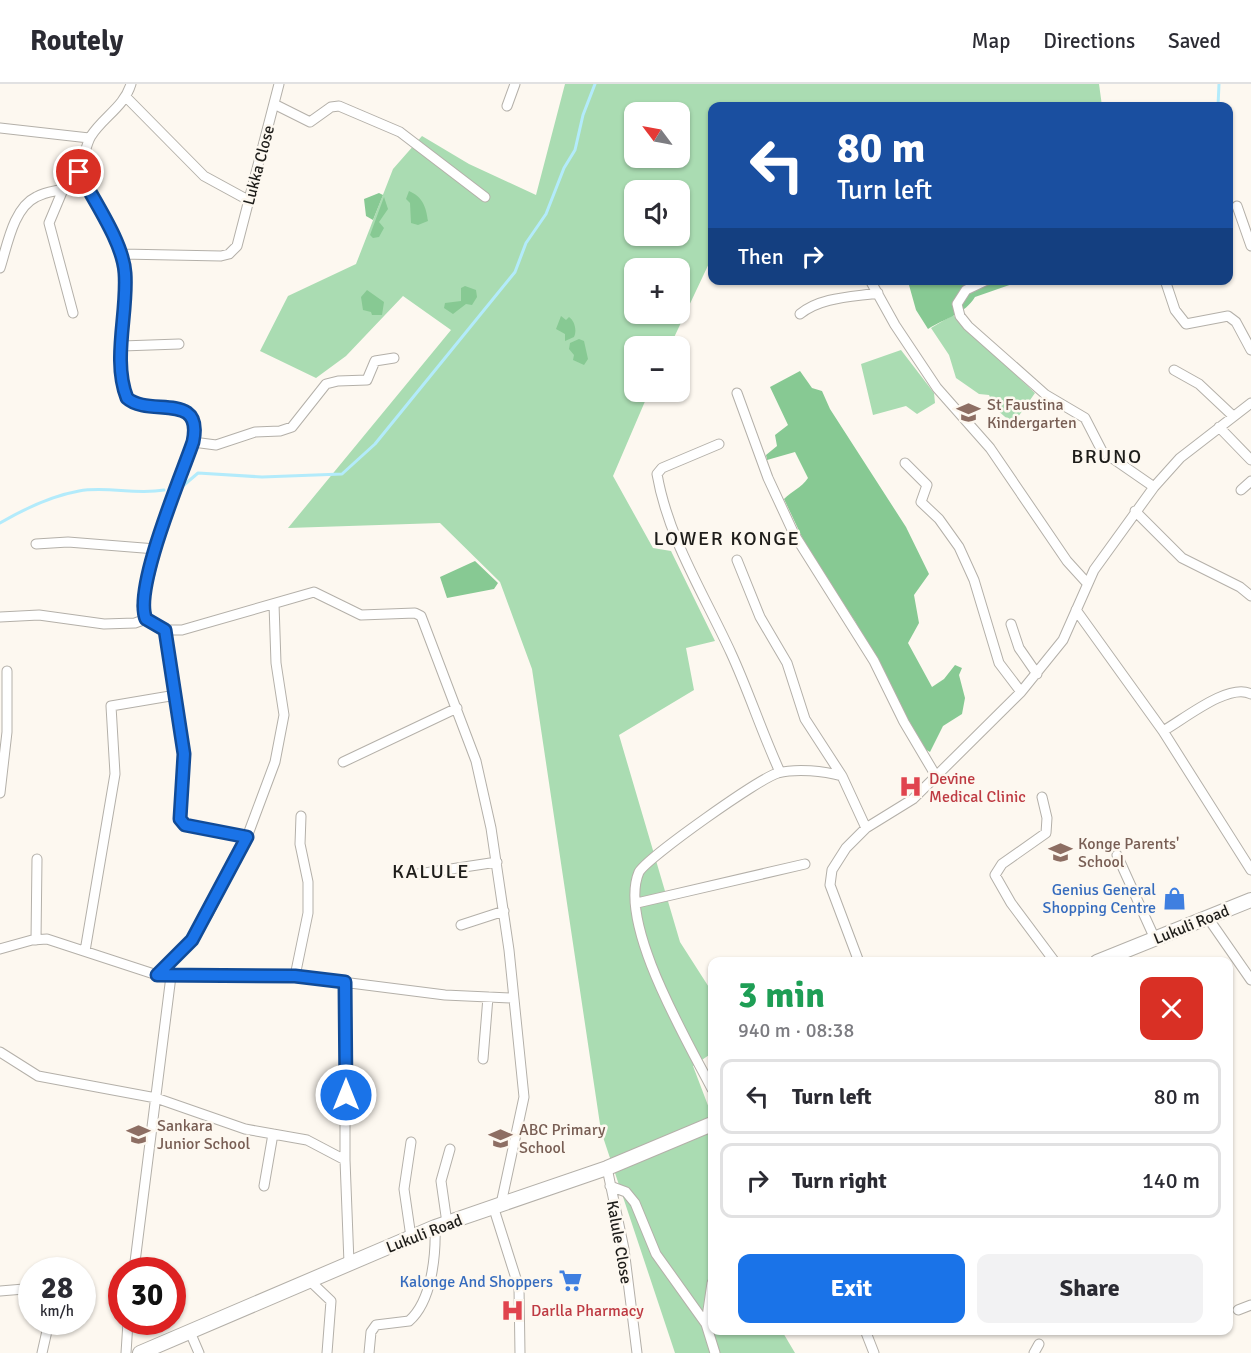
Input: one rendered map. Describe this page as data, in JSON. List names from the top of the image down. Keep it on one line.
{"streets":{"street":["Lukka Close","Lukuli Road","Kalule Close"]},"crossings":[["Lukuli Road","Kalule Close"]],"districts":["BRUNO","LOWER KONGE","KALULE"],"places":{"school or university":["St Faustina Kindergarten","Konge Parents' School","Sankara Junior School","ABC Primary School"],"hospital":["Devine Medical Clinic","Darlla Pharmacy"],"shop":["Genius General Shopping Centre"],"supermarket":["Kalonge And Shoppers"]},"north":"top left","page":{"header":"Routely","nav":["Map","Directions","Saved"],"map_buttons":["+","−"],"turn":["80 m","Turn left"],"then":"Then","heading":["3 min","940 m · 08:38"],"list":[{"name":"Turn left","value":"80 m"},{"name":"Turn right","value":"140 m"}],"buttons":["Exit","Share"],"speed":"28 km/h","limit":"30"}}
